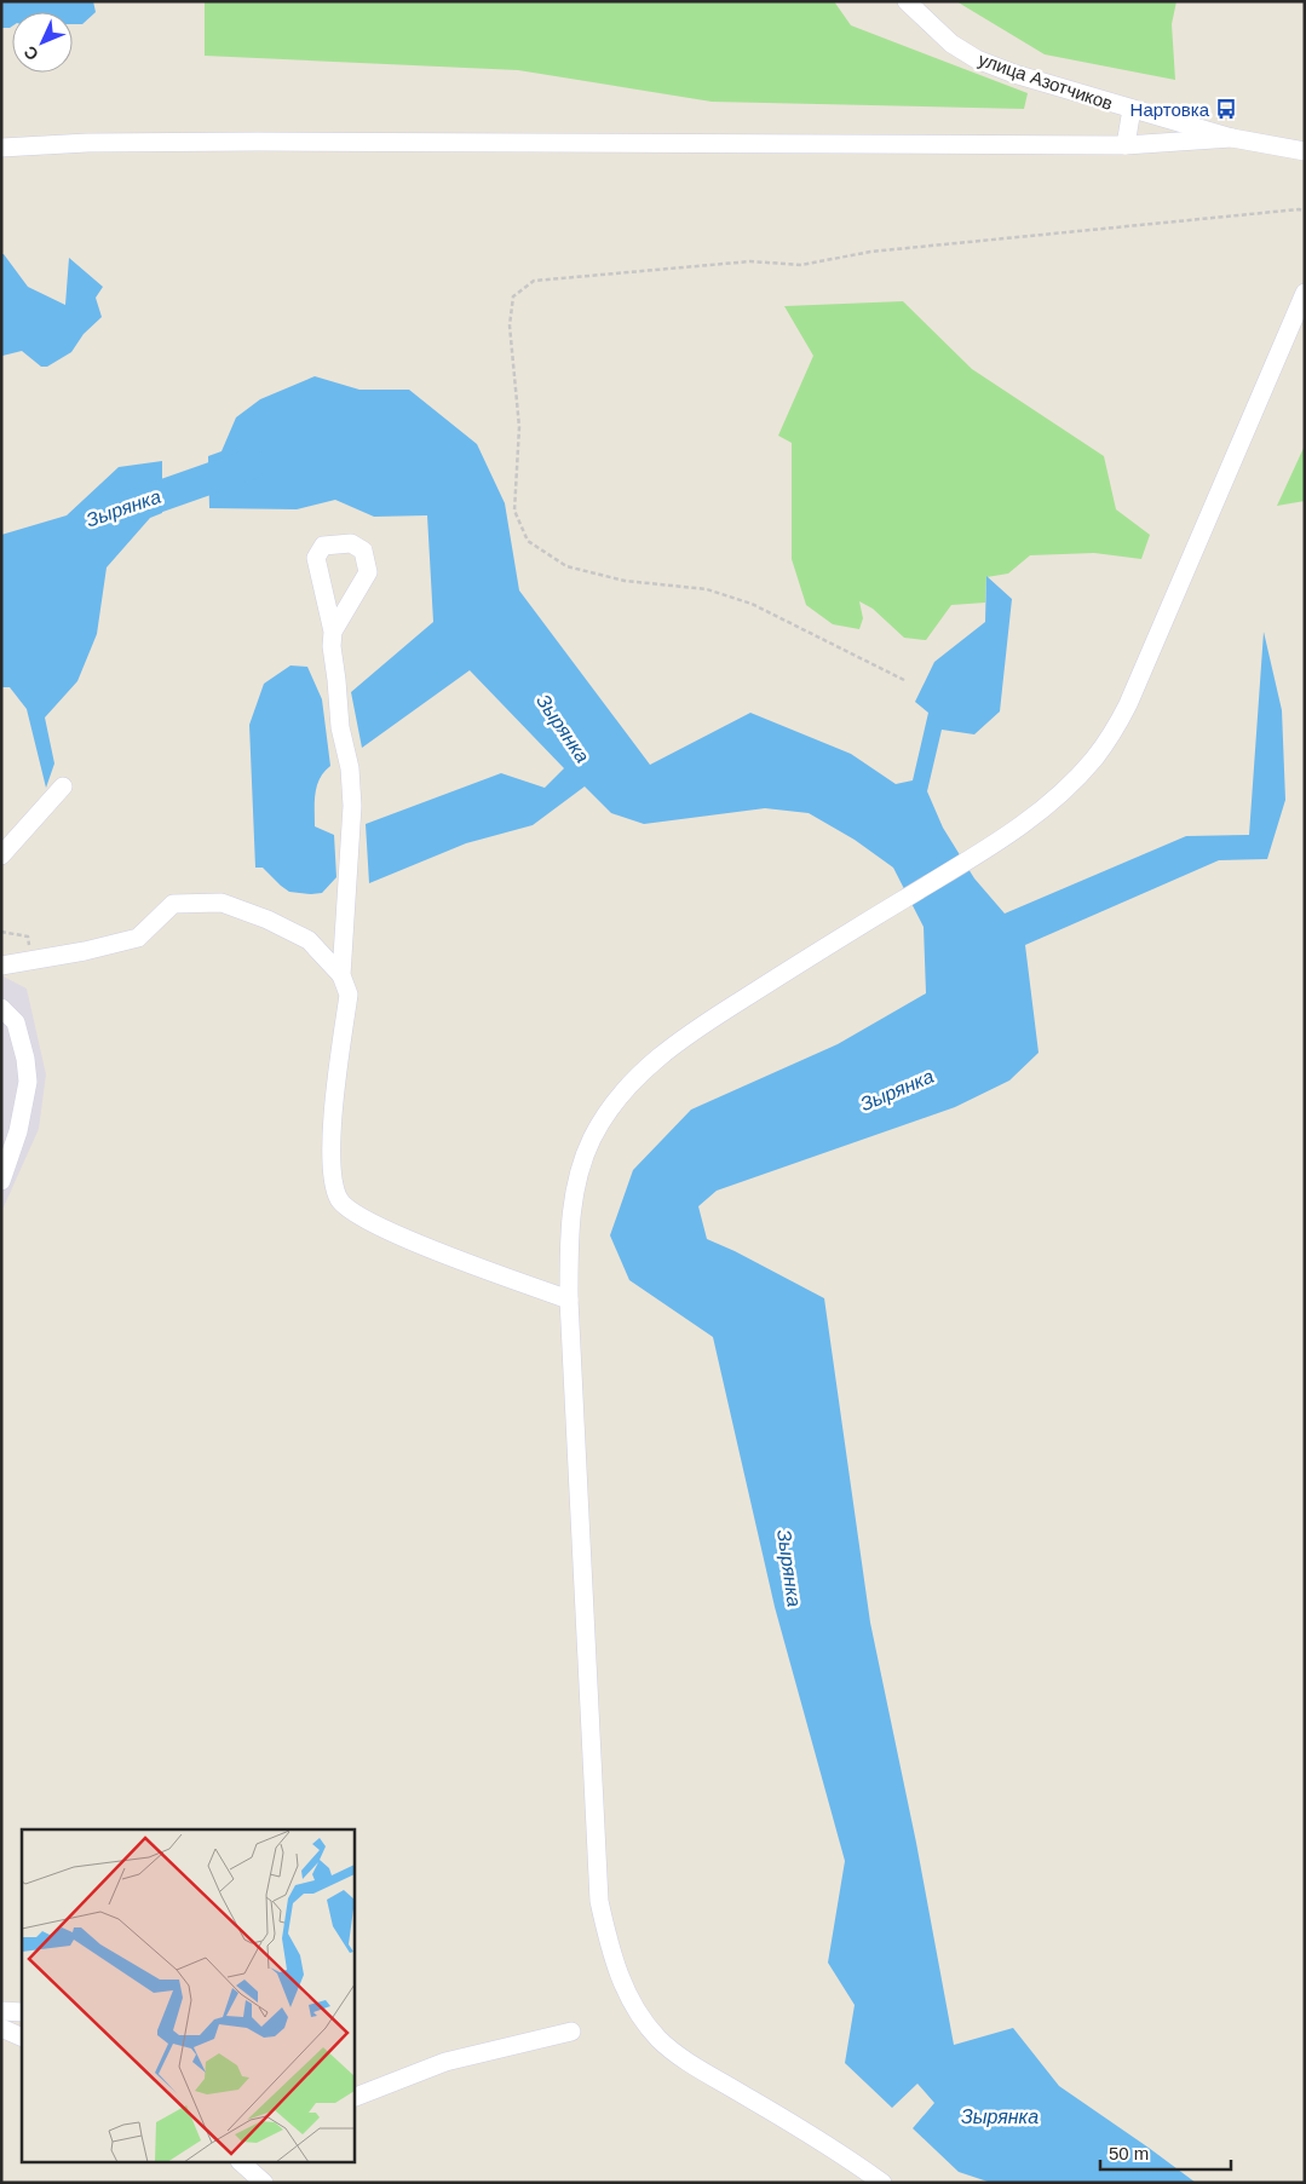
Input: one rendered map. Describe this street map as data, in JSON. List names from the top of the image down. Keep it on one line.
{"streets":{"street":["улица Азотчиков"]},"water":["Зырянка"],"places":{"bus stop":["Нартовка"]},"scale_bar":"50 m","north":"bottom left"}
